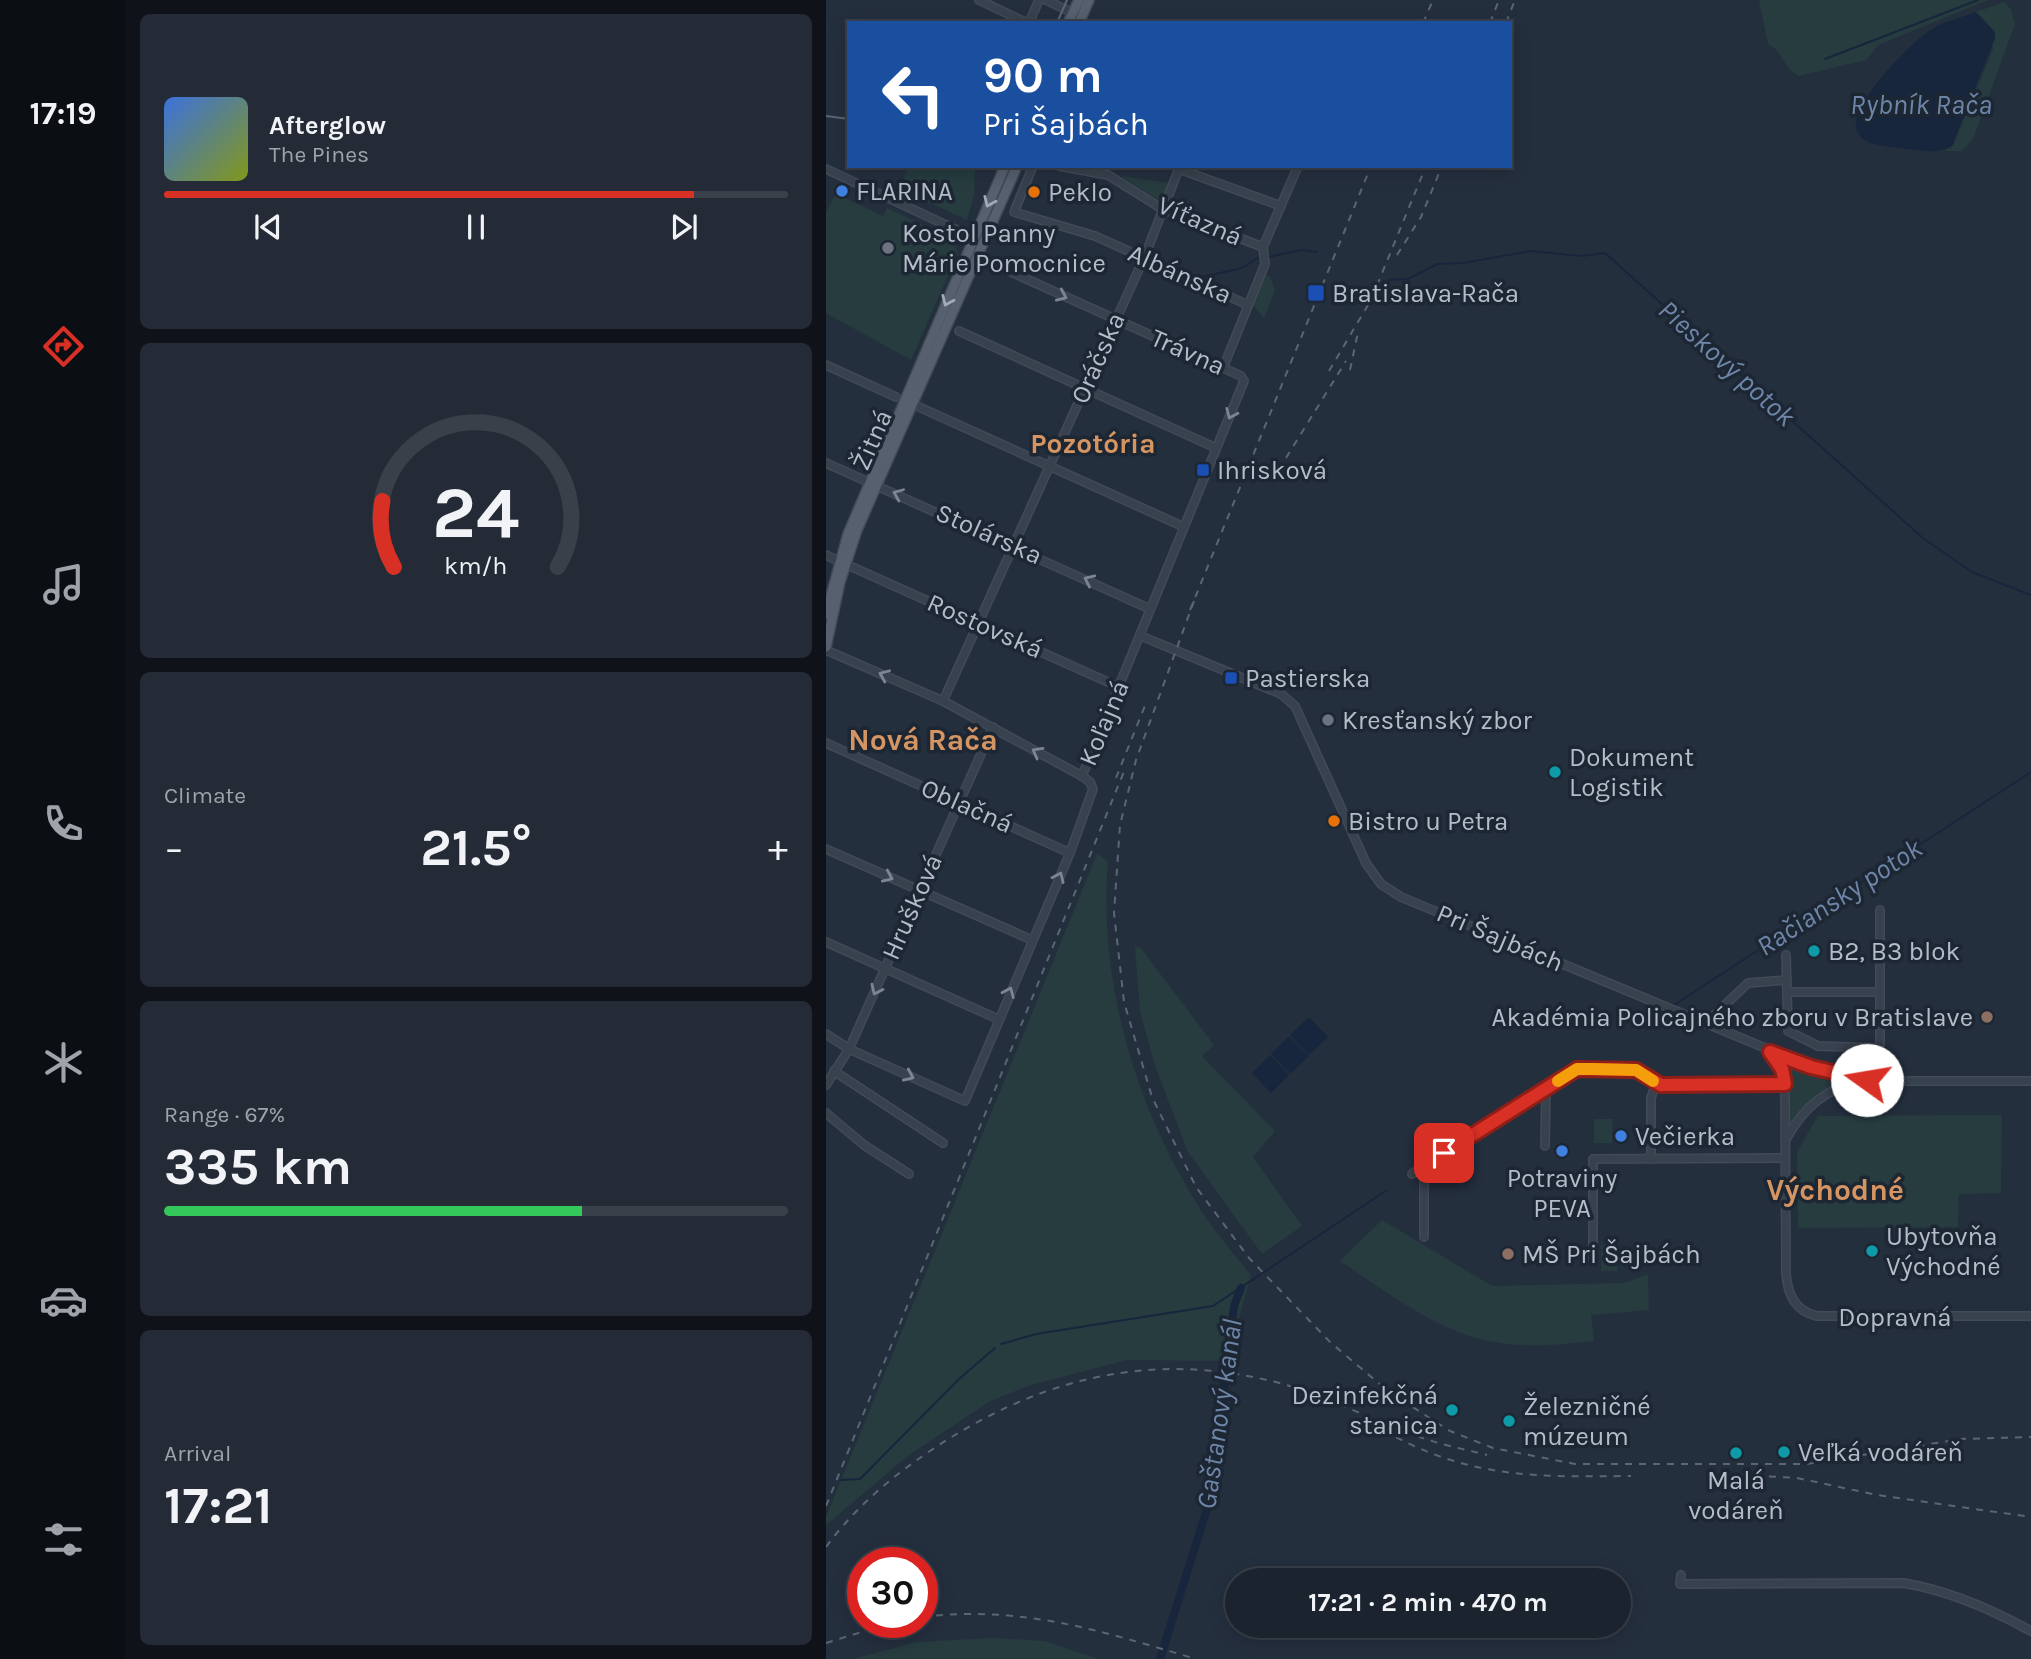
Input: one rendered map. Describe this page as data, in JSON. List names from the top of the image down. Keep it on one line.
{"streets":{"main road":["Žitná"],"street":["Víťazná","Albánska","Trávna","Oráčska","Stolárska","Rostovská","Koľajná","Oblačná","Hrušková","Pri Šajbách","Dopravná"]},"crossings":[["Víťazná","Oráčska"],["Albánska","Oráčska"],["Trávna","Oráčska"],["Trávna","Žitná"],["Trávna","Koľajná"],["Oráčska","Stolárska"],["Oráčska","Rostovská"],["Žitná","Stolárska"],["Stolárska","Koľajná"],["Rostovská","Koľajná"],["Koľajná","Oblačná"],["Koľajná","Hrušková"],["Koľajná","Pri Šajbách"],["Oblačná","Hrušková"]],"one_way":["Trávna","Stolárska"],"districts":["Pozotória","Nová Rača","Východné"],"water":["Rybník Rača","Pieskový potok","Račiansky potok","Gaštanový kanál"],"places":{"other":["FLARINA","Peklo","Kostol Panny Márie Pomocnice","Kresťanský zbor","Dokument Logistik","Bistro u Petra","B2, B3 blok","Akadémia Policajného zboru v Bratislave","Večierka","Potraviny PEVA","Ubytovňa Východné","MŠ Pri Šajbách","Dezinfekčná stanica","Železničné múzeum","Veľká vodáreň","Malá vodáreň"],"transit":["Bratislava-Rača","Ihrisková","Pastierska"]},"page":{"tabs":"17:19","turn":["90 m","Pri Šajbách"],"song":["Afterglow","The Pines"],"tile":["Climate",["Range · 67%","335 km"],["Arrival","17:21"]],"heat":["−","21.5°","+"],"limit":"30","trip":"17:21 · 2 min · 470 m","gauge":["24","km/h"]}}
